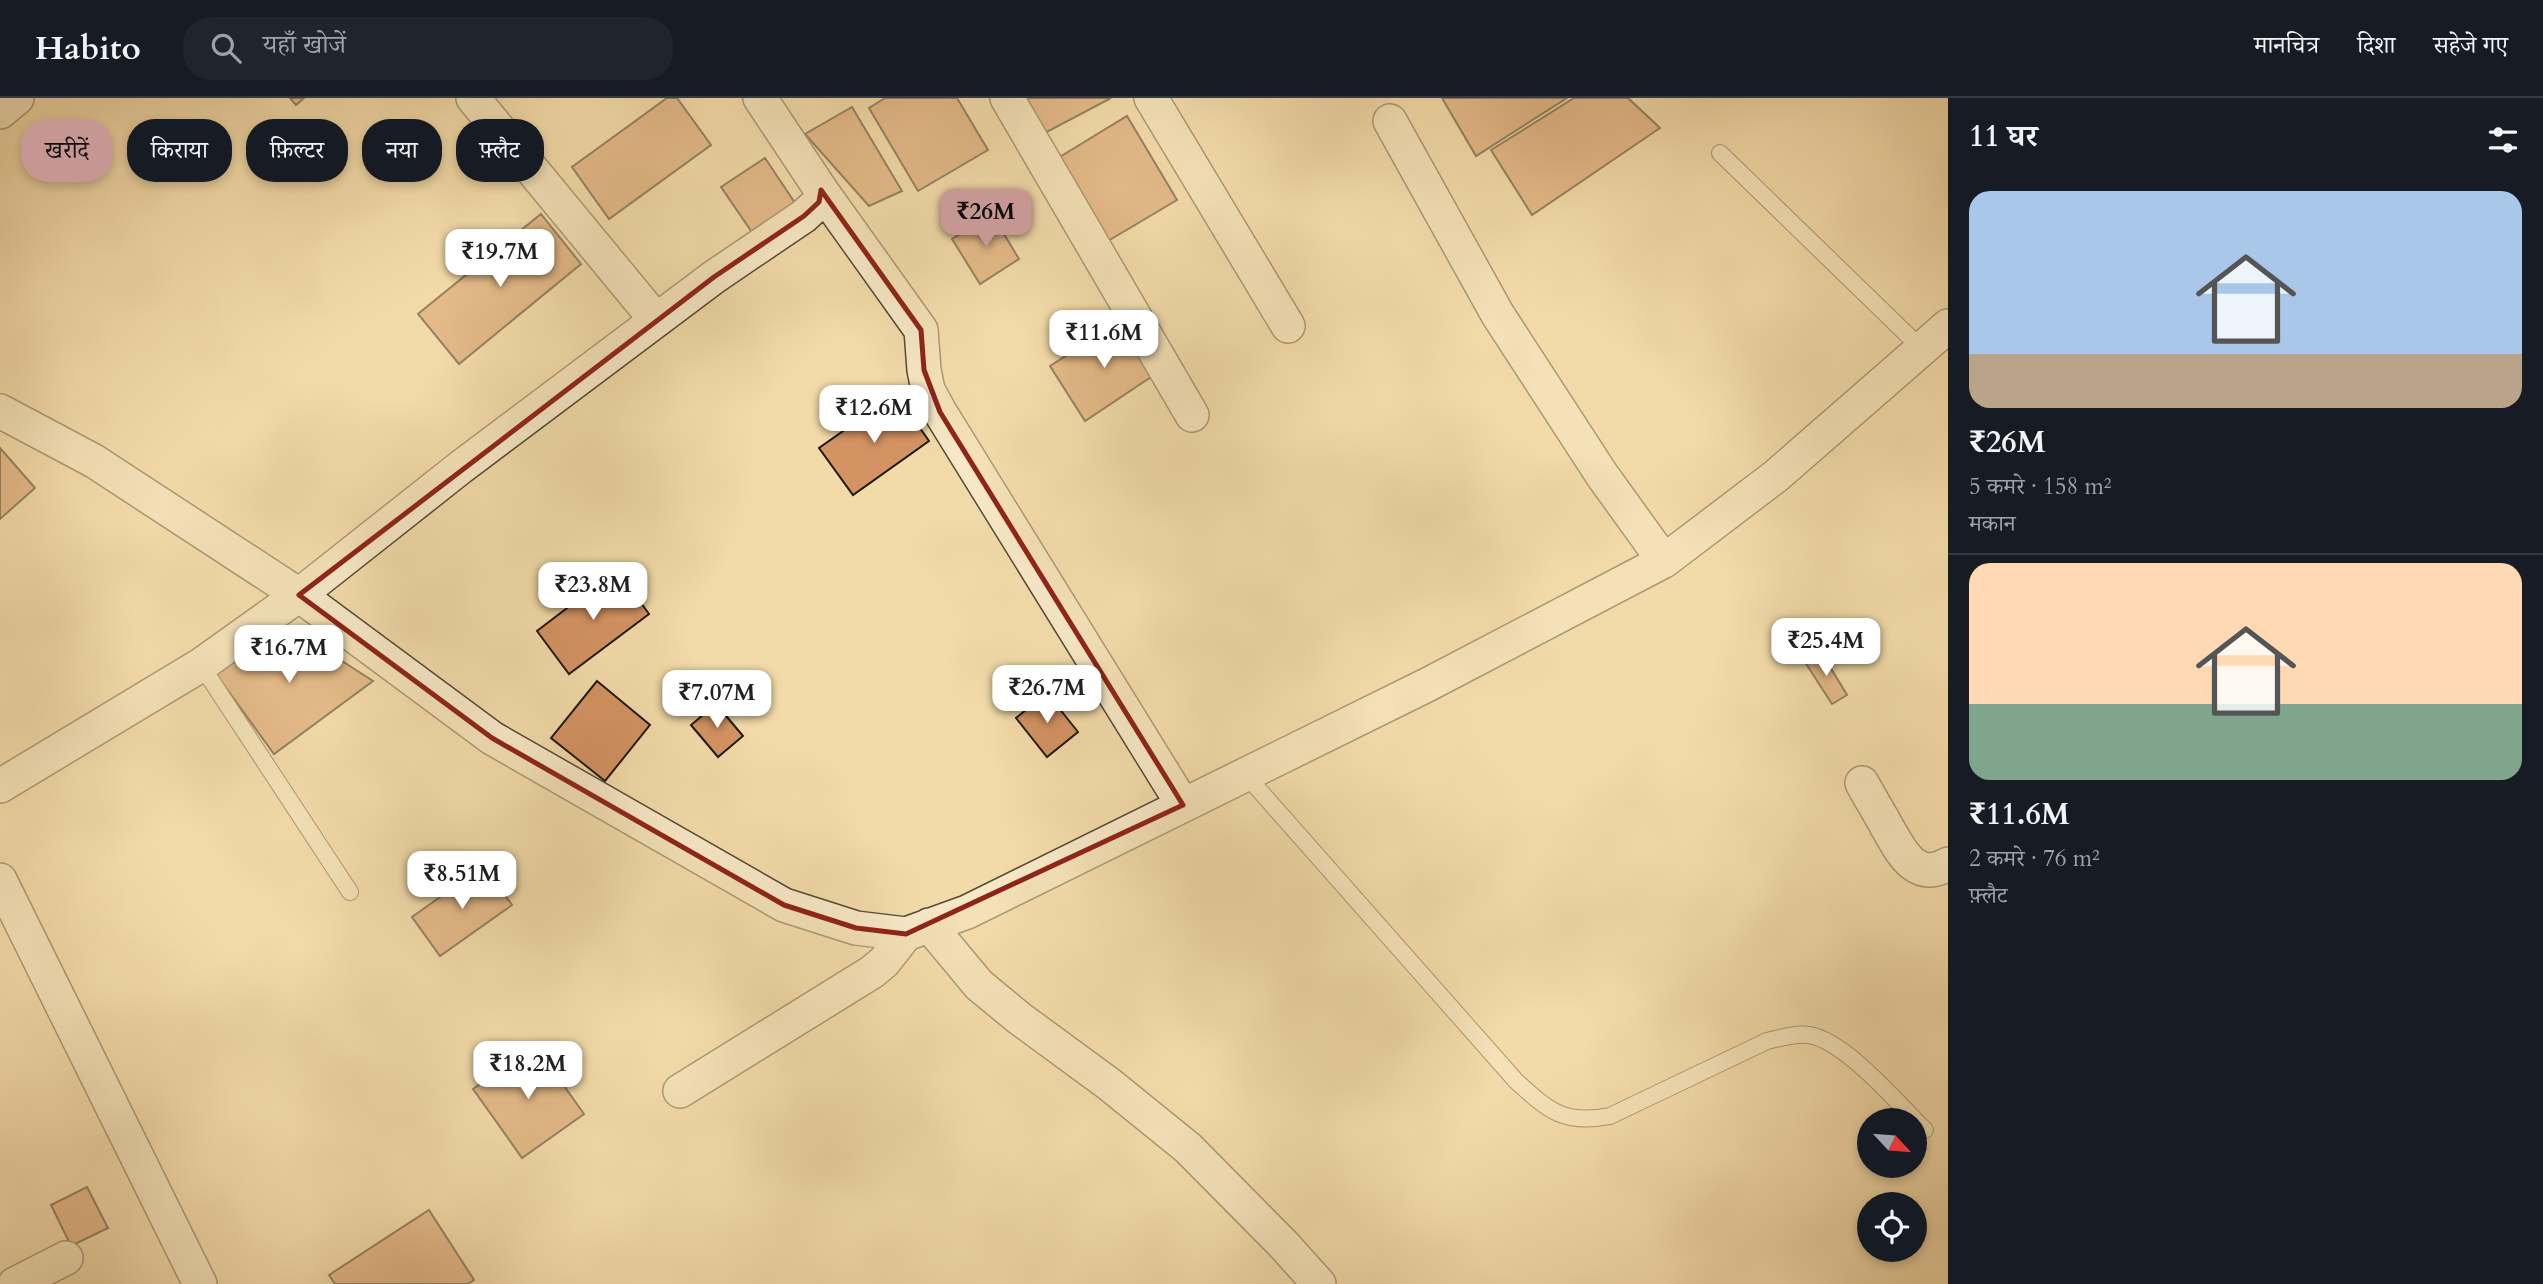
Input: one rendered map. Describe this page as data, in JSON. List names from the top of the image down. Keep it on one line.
{"north":"bottom right","page":{"header":"Habito","search":"यहाँ खोजें","nav":["मानचित्र","दिशा","सहेजे गए"],"heading":"11 घर","chip":["खरीदें","किराया","फ़िल्टर","नया","फ़्लैट"],"list":[{"name":"₹26M","note":"5 कमरे · 158 m² · मकान"},{"name":"₹11.6M","note":"2 कमरे · 76 m² · फ़्लैट"}],"price":["₹26M","₹19.7M","₹11.6M","₹12.6M","₹23.8M","₹25.4M","₹16.7M","₹26.7M","₹7.07M","₹8.51M","₹18.2M"]}}
